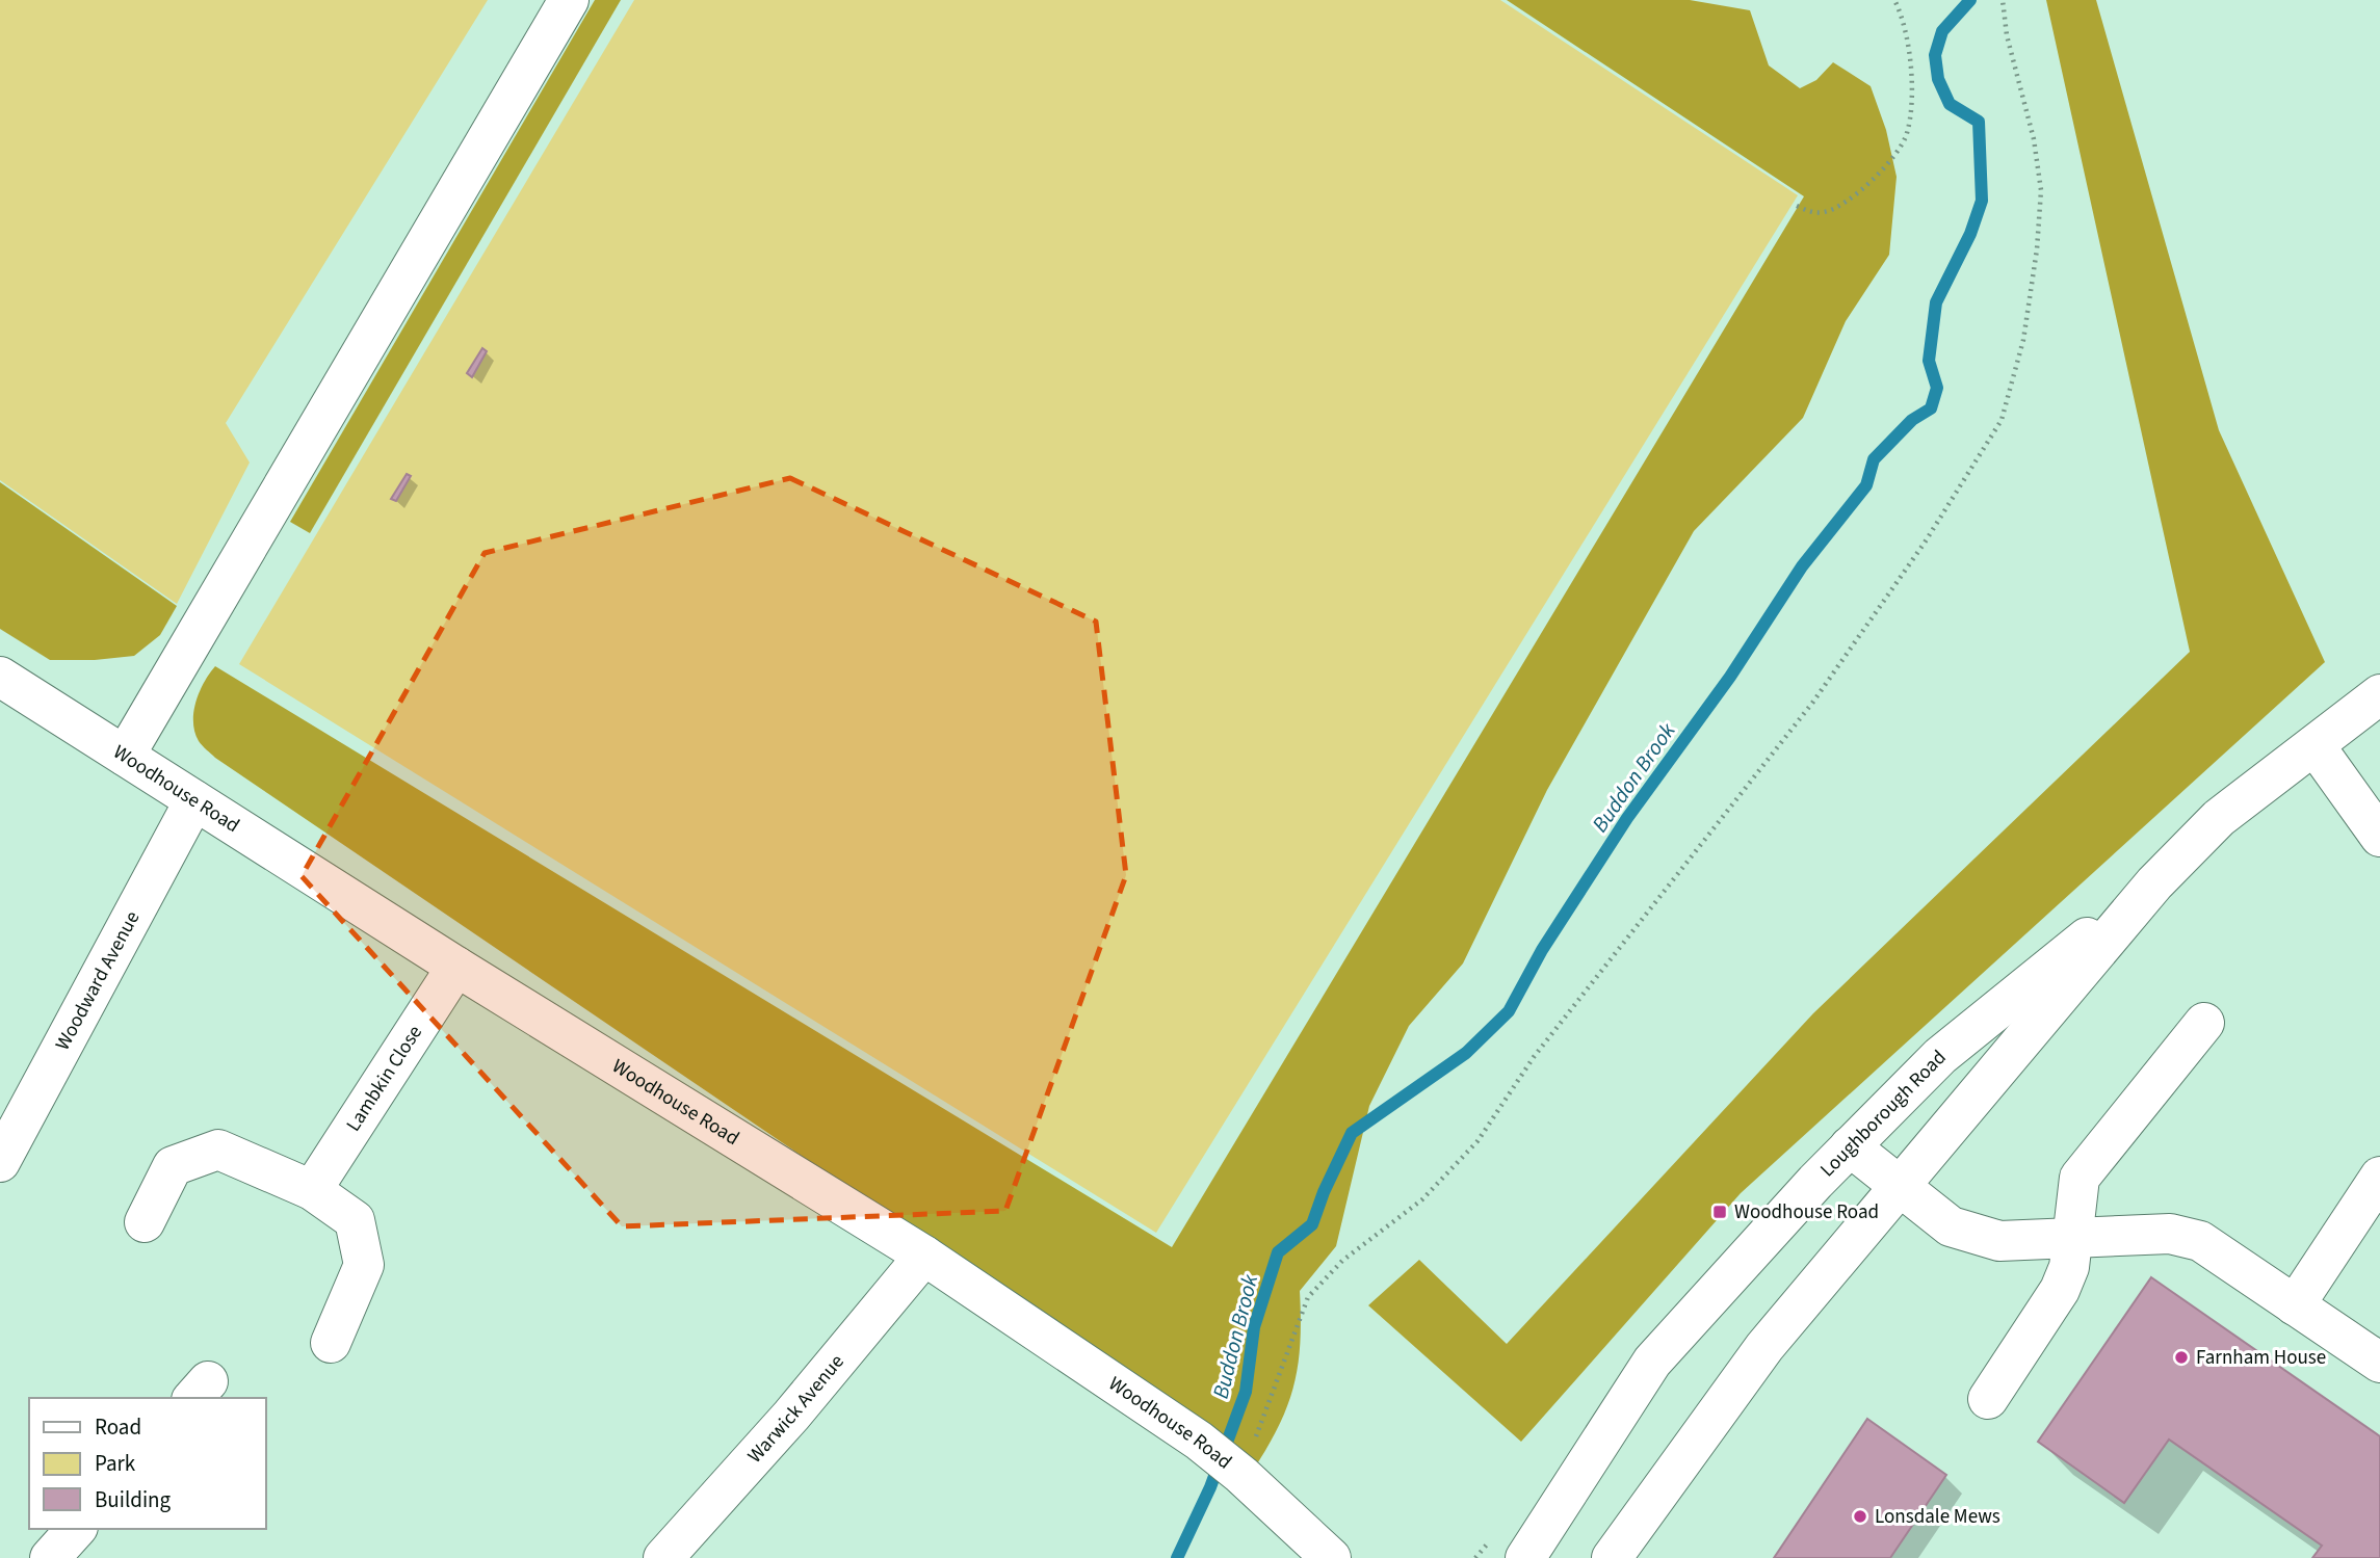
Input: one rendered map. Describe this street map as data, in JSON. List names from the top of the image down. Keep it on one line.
{"streets":{"street":["Woodhouse Road","Woodward Avenue","Lambkin Close","Loughborough Road","Warwick Avenue"]},"crossings":[["Woodhouse Road","Woodward Avenue"],["Woodhouse Road","Lambkin Close"],["Woodhouse Road","Warwick Avenue"]],"water":["Buddon Brook"],"places":{"transit":["Woodhouse Road"],"other":["Farnham House","Lonsdale Mews"]},"legend":["Road","Park","Building"]}
